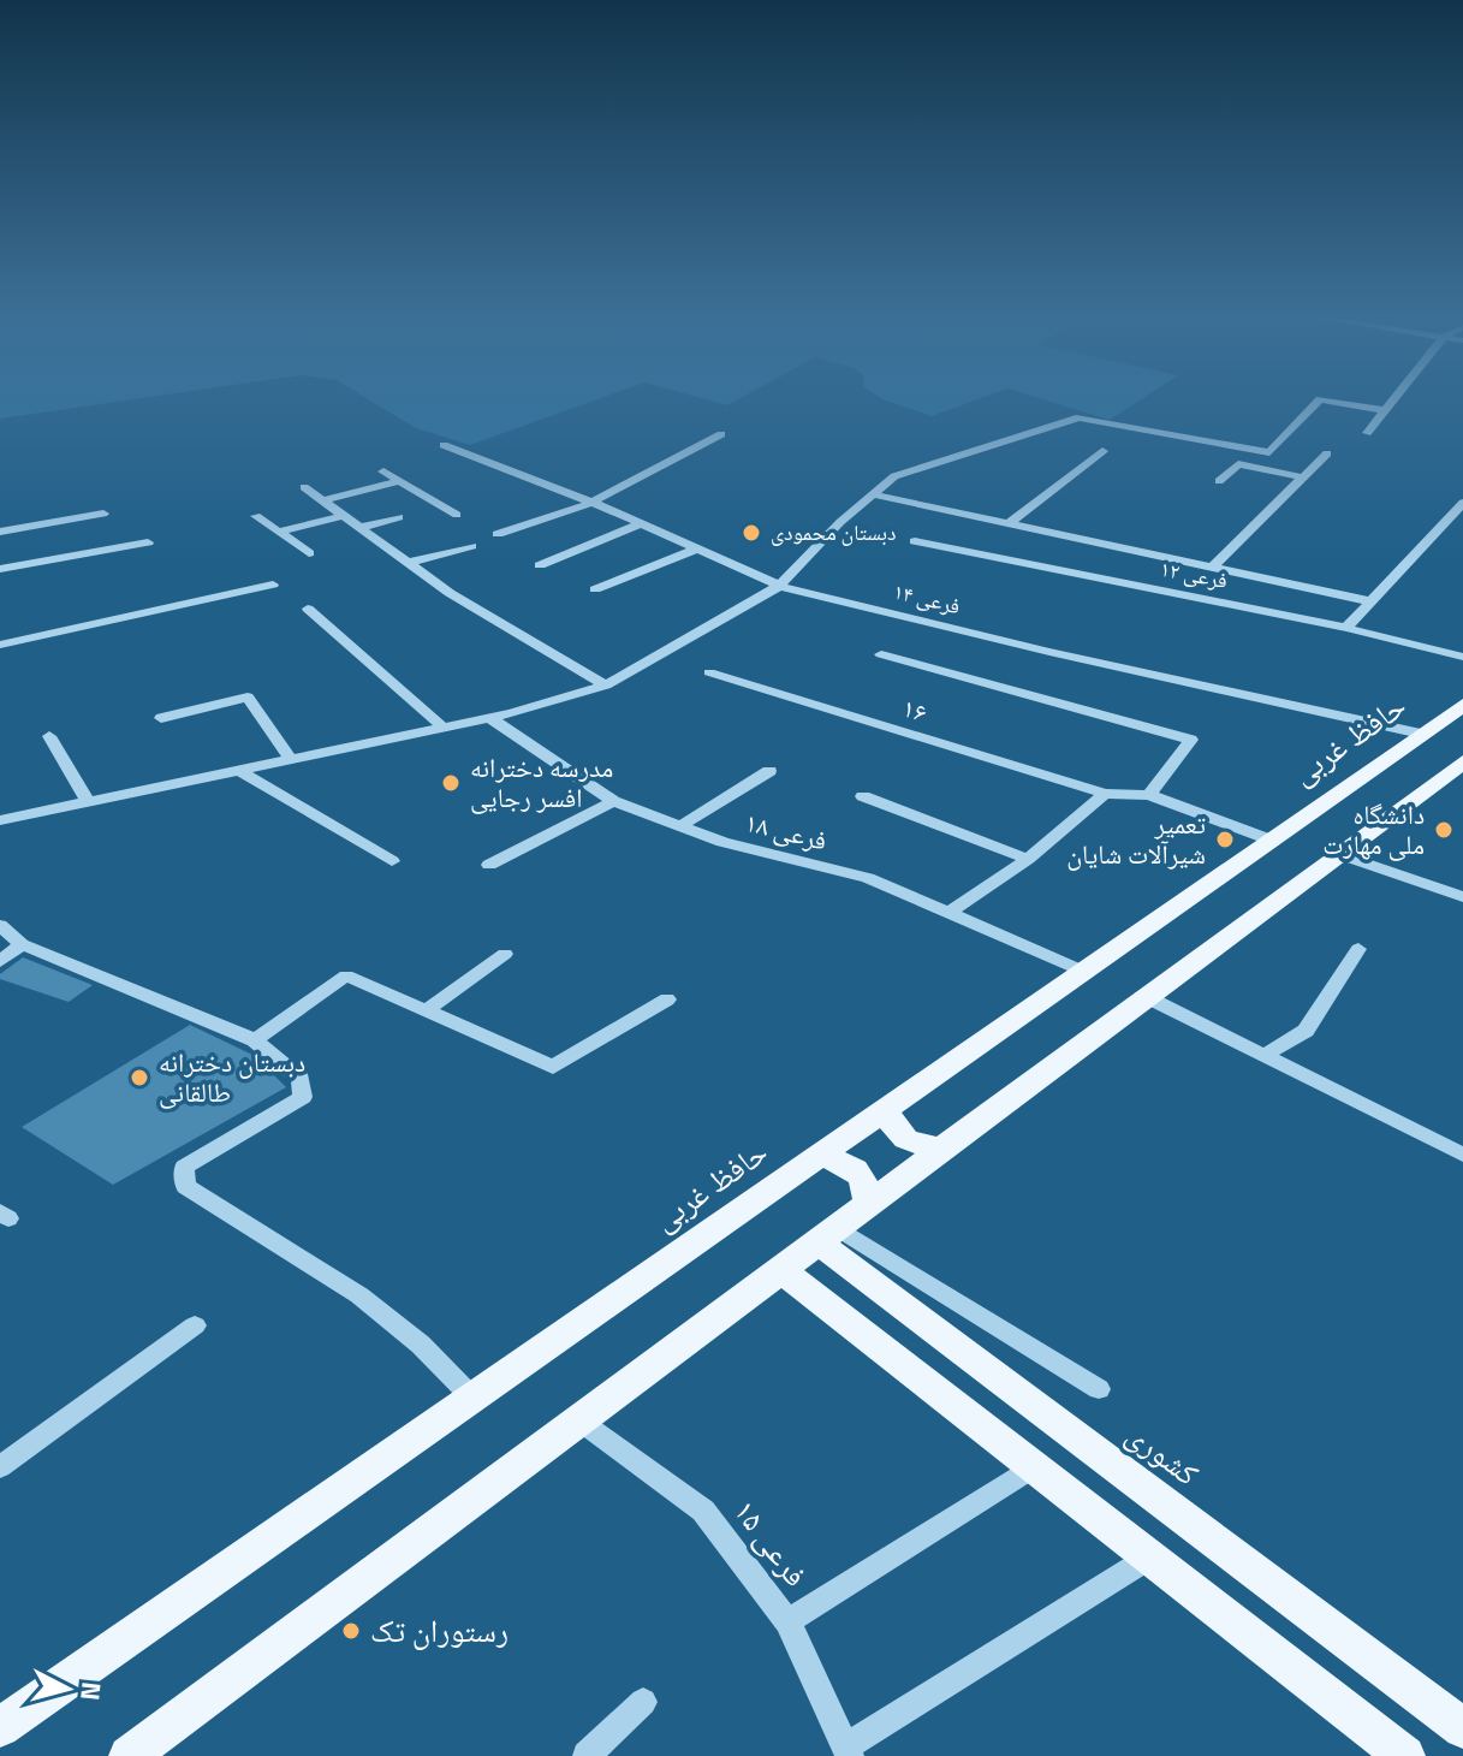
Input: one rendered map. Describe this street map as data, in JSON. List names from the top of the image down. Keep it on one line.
{"streets":{"main road":["حافظ غربی","کشوری"],"street":["فرعی ۱۲","فرعی ۱۴","۱۶","فرعی ۱۸","فرعی ۱۵"]},"crossings":[["فرعی ۱۴","حافظ غربی"],["۱۶","حافظ غربی"],["حافظ غربی","فرعی ۱۸"]],"places":["دبستان محمودی","مدرسه دخترانه افسر رجایی","دانشگاه ملی مهارت","تعمیر شیرآلات شایان","دبستان دخترانه طالقانی","رستوران تک"],"north":"right"}
